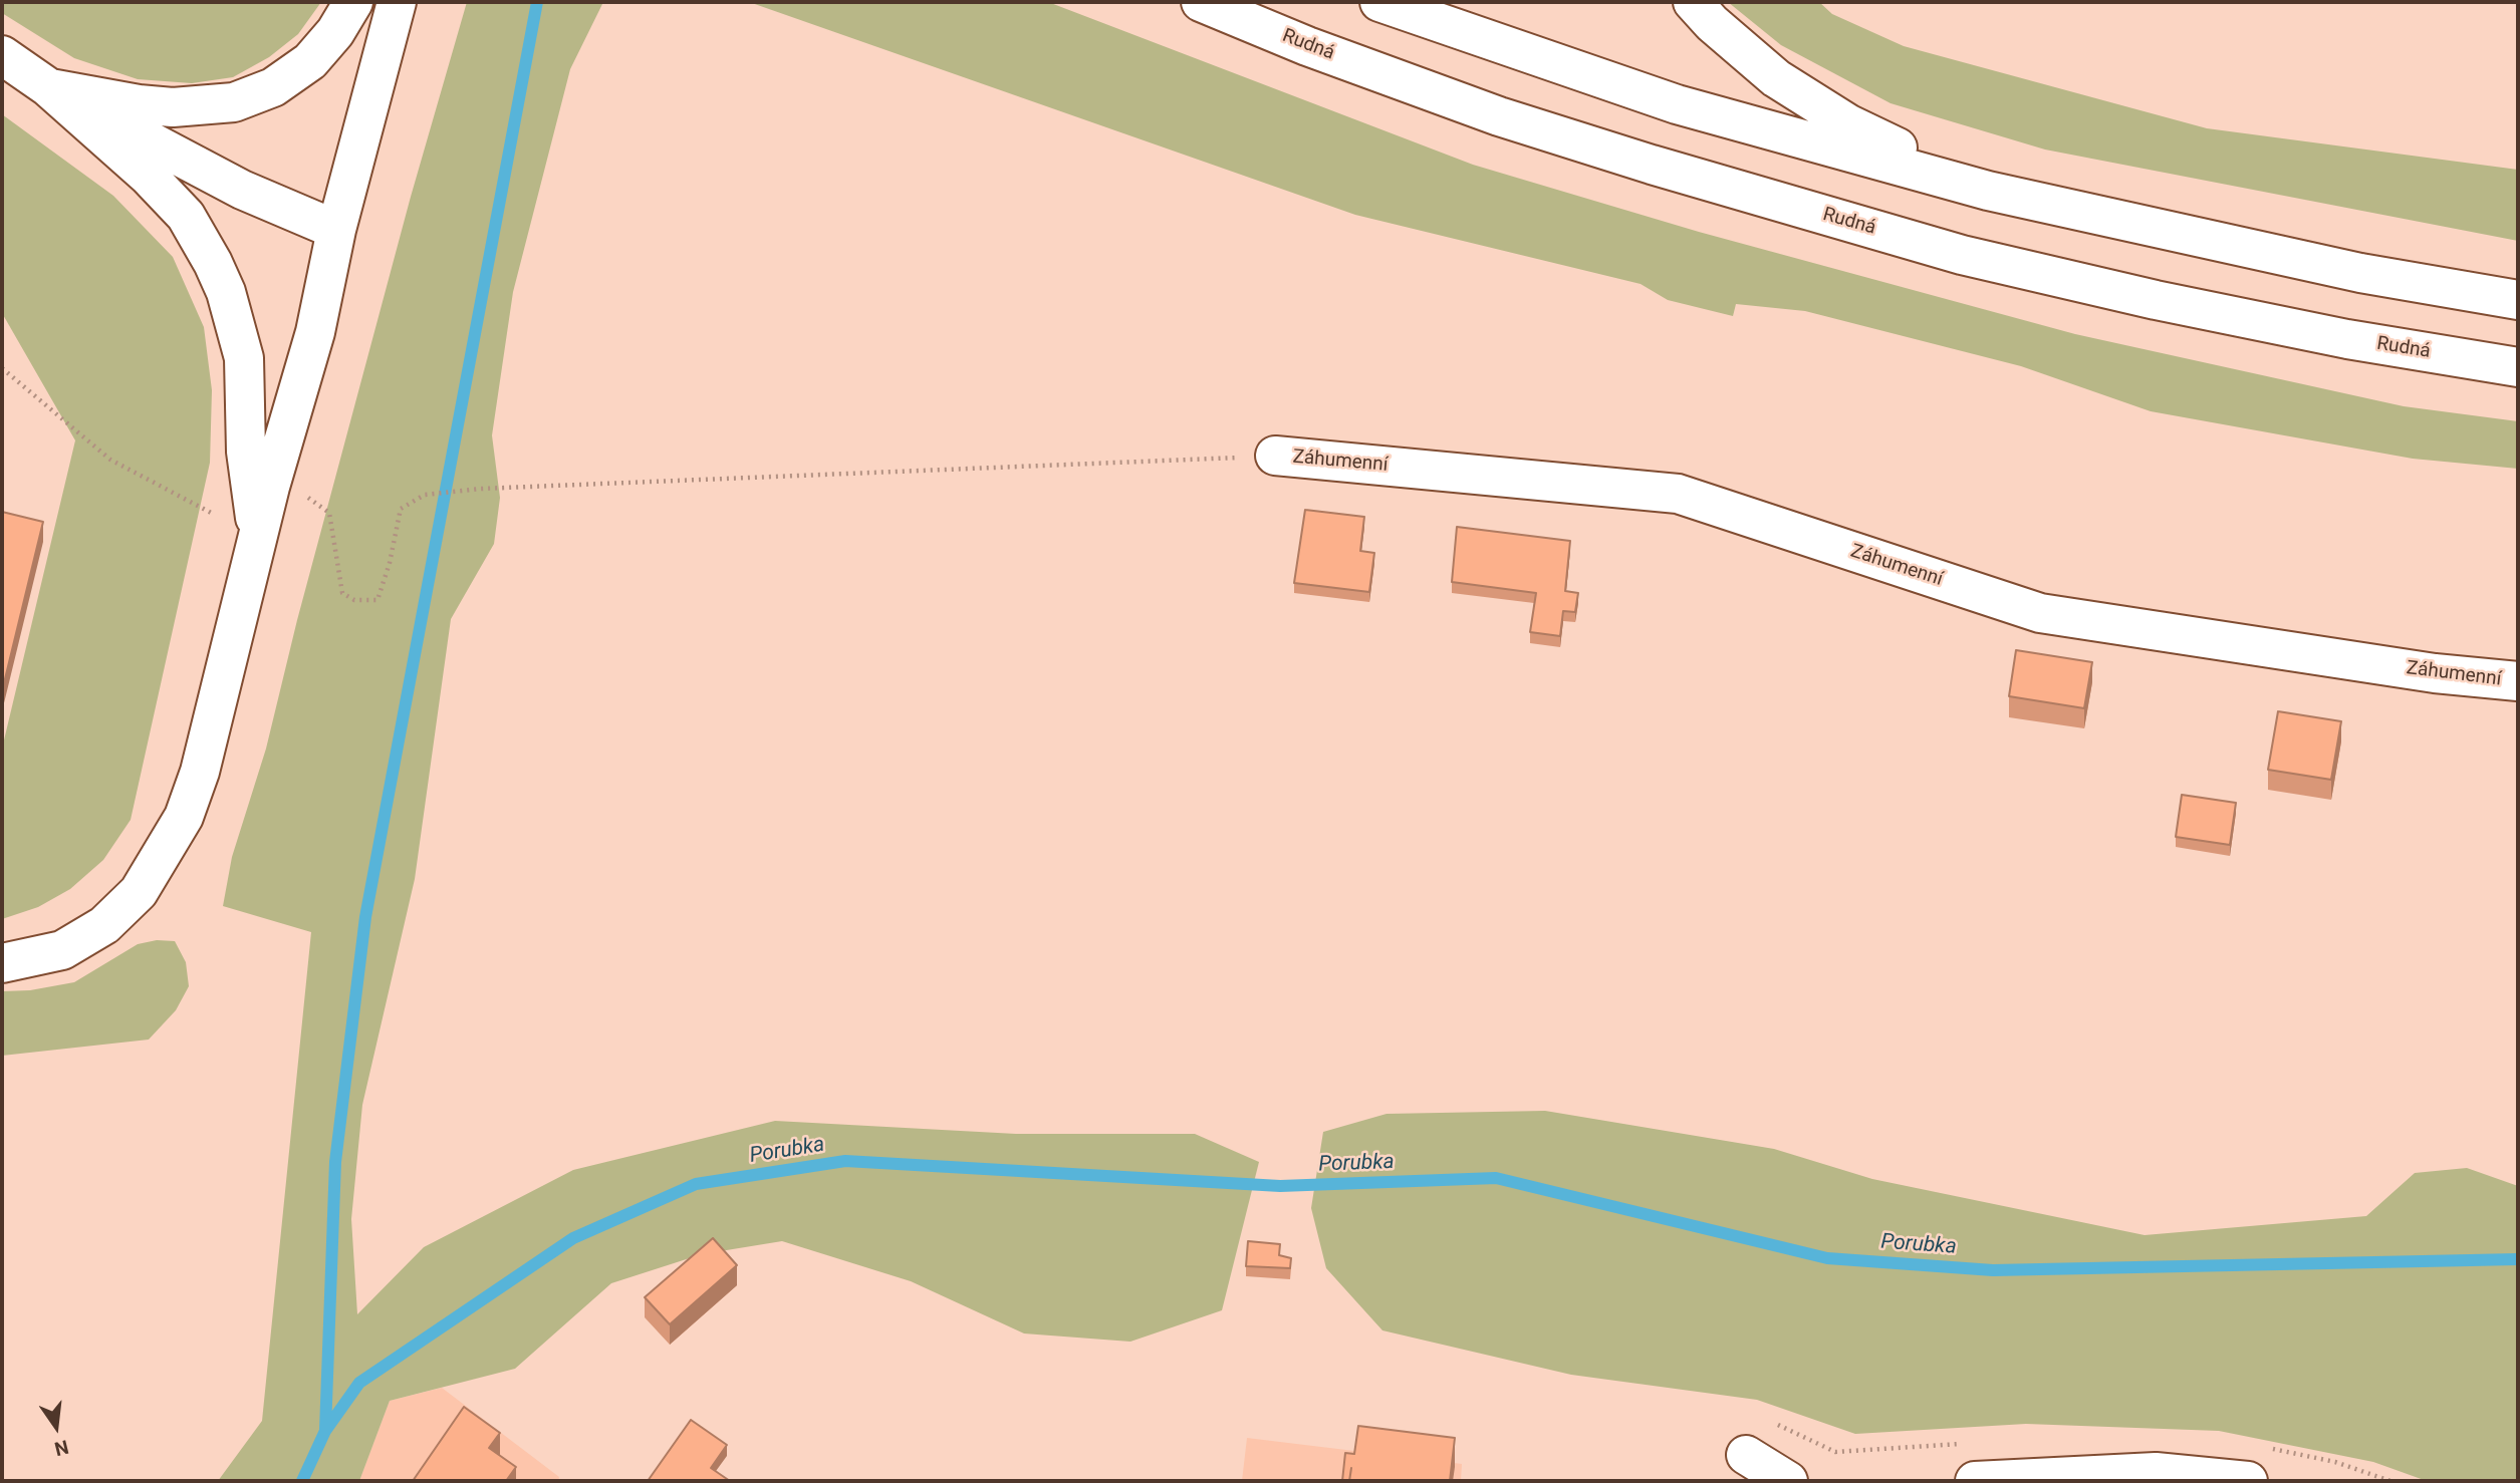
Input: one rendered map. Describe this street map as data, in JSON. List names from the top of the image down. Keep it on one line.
{"streets":{"main road":["Rudná","Záhumenní"]},"water":["Porubka"],"north":"bottom"}
